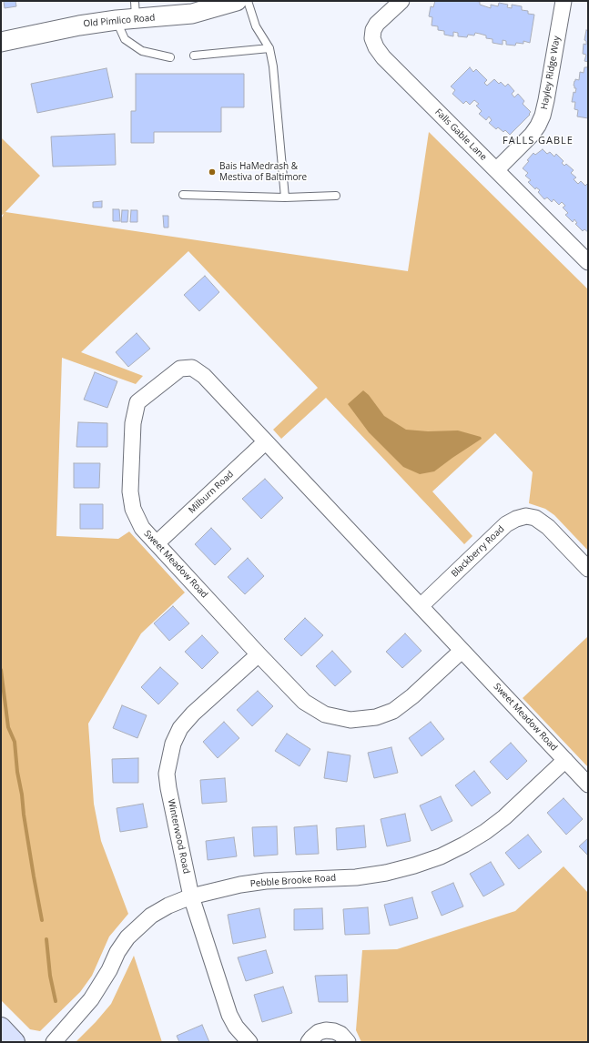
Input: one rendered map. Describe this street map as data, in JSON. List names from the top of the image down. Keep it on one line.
{"streets":{"street":["Old Pimlico Road","Hayley Ridge Way","Falls Gable Lane","Milburn Road","Blackberry Road","Sweet Meadow Road","Winterwood Road","Pebble Brooke Road"]},"crossings":[["Hayley Ridge Way","Falls Gable Lane"],["Milburn Road","Sweet Meadow Road"],["Blackberry Road","Sweet Meadow Road"],["Sweet Meadow Road","Winterwood Road"],["Sweet Meadow Road","Pebble Brooke Road"],["Winterwood Road","Pebble Brooke Road"]],"districts":["FALLS GABLE"],"places":["Bais HaMedrash & Mestiva of Baltimore"]}
